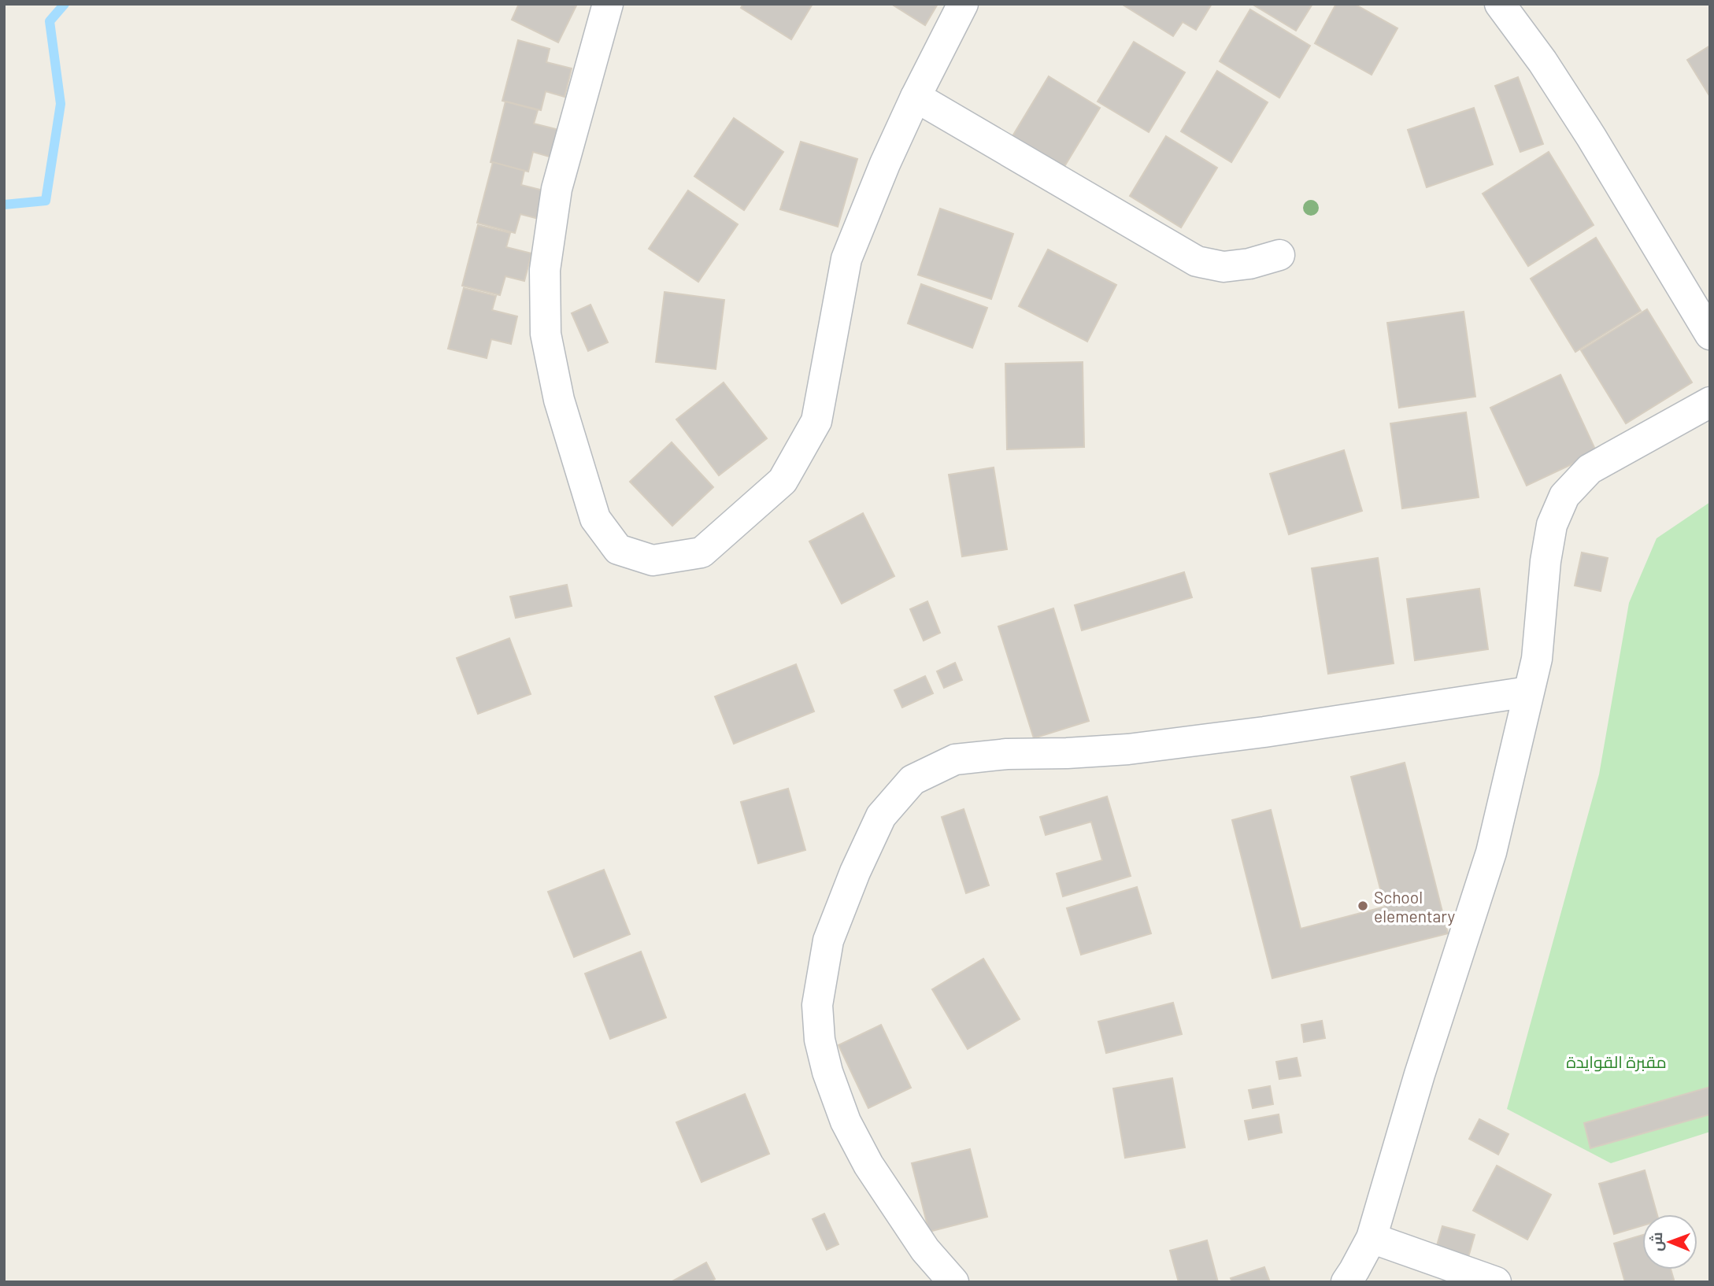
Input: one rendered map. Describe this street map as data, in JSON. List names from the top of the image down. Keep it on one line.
{"parks":["مقبرة القوايدة"],"places":["School elementary"],"north":"left"}
